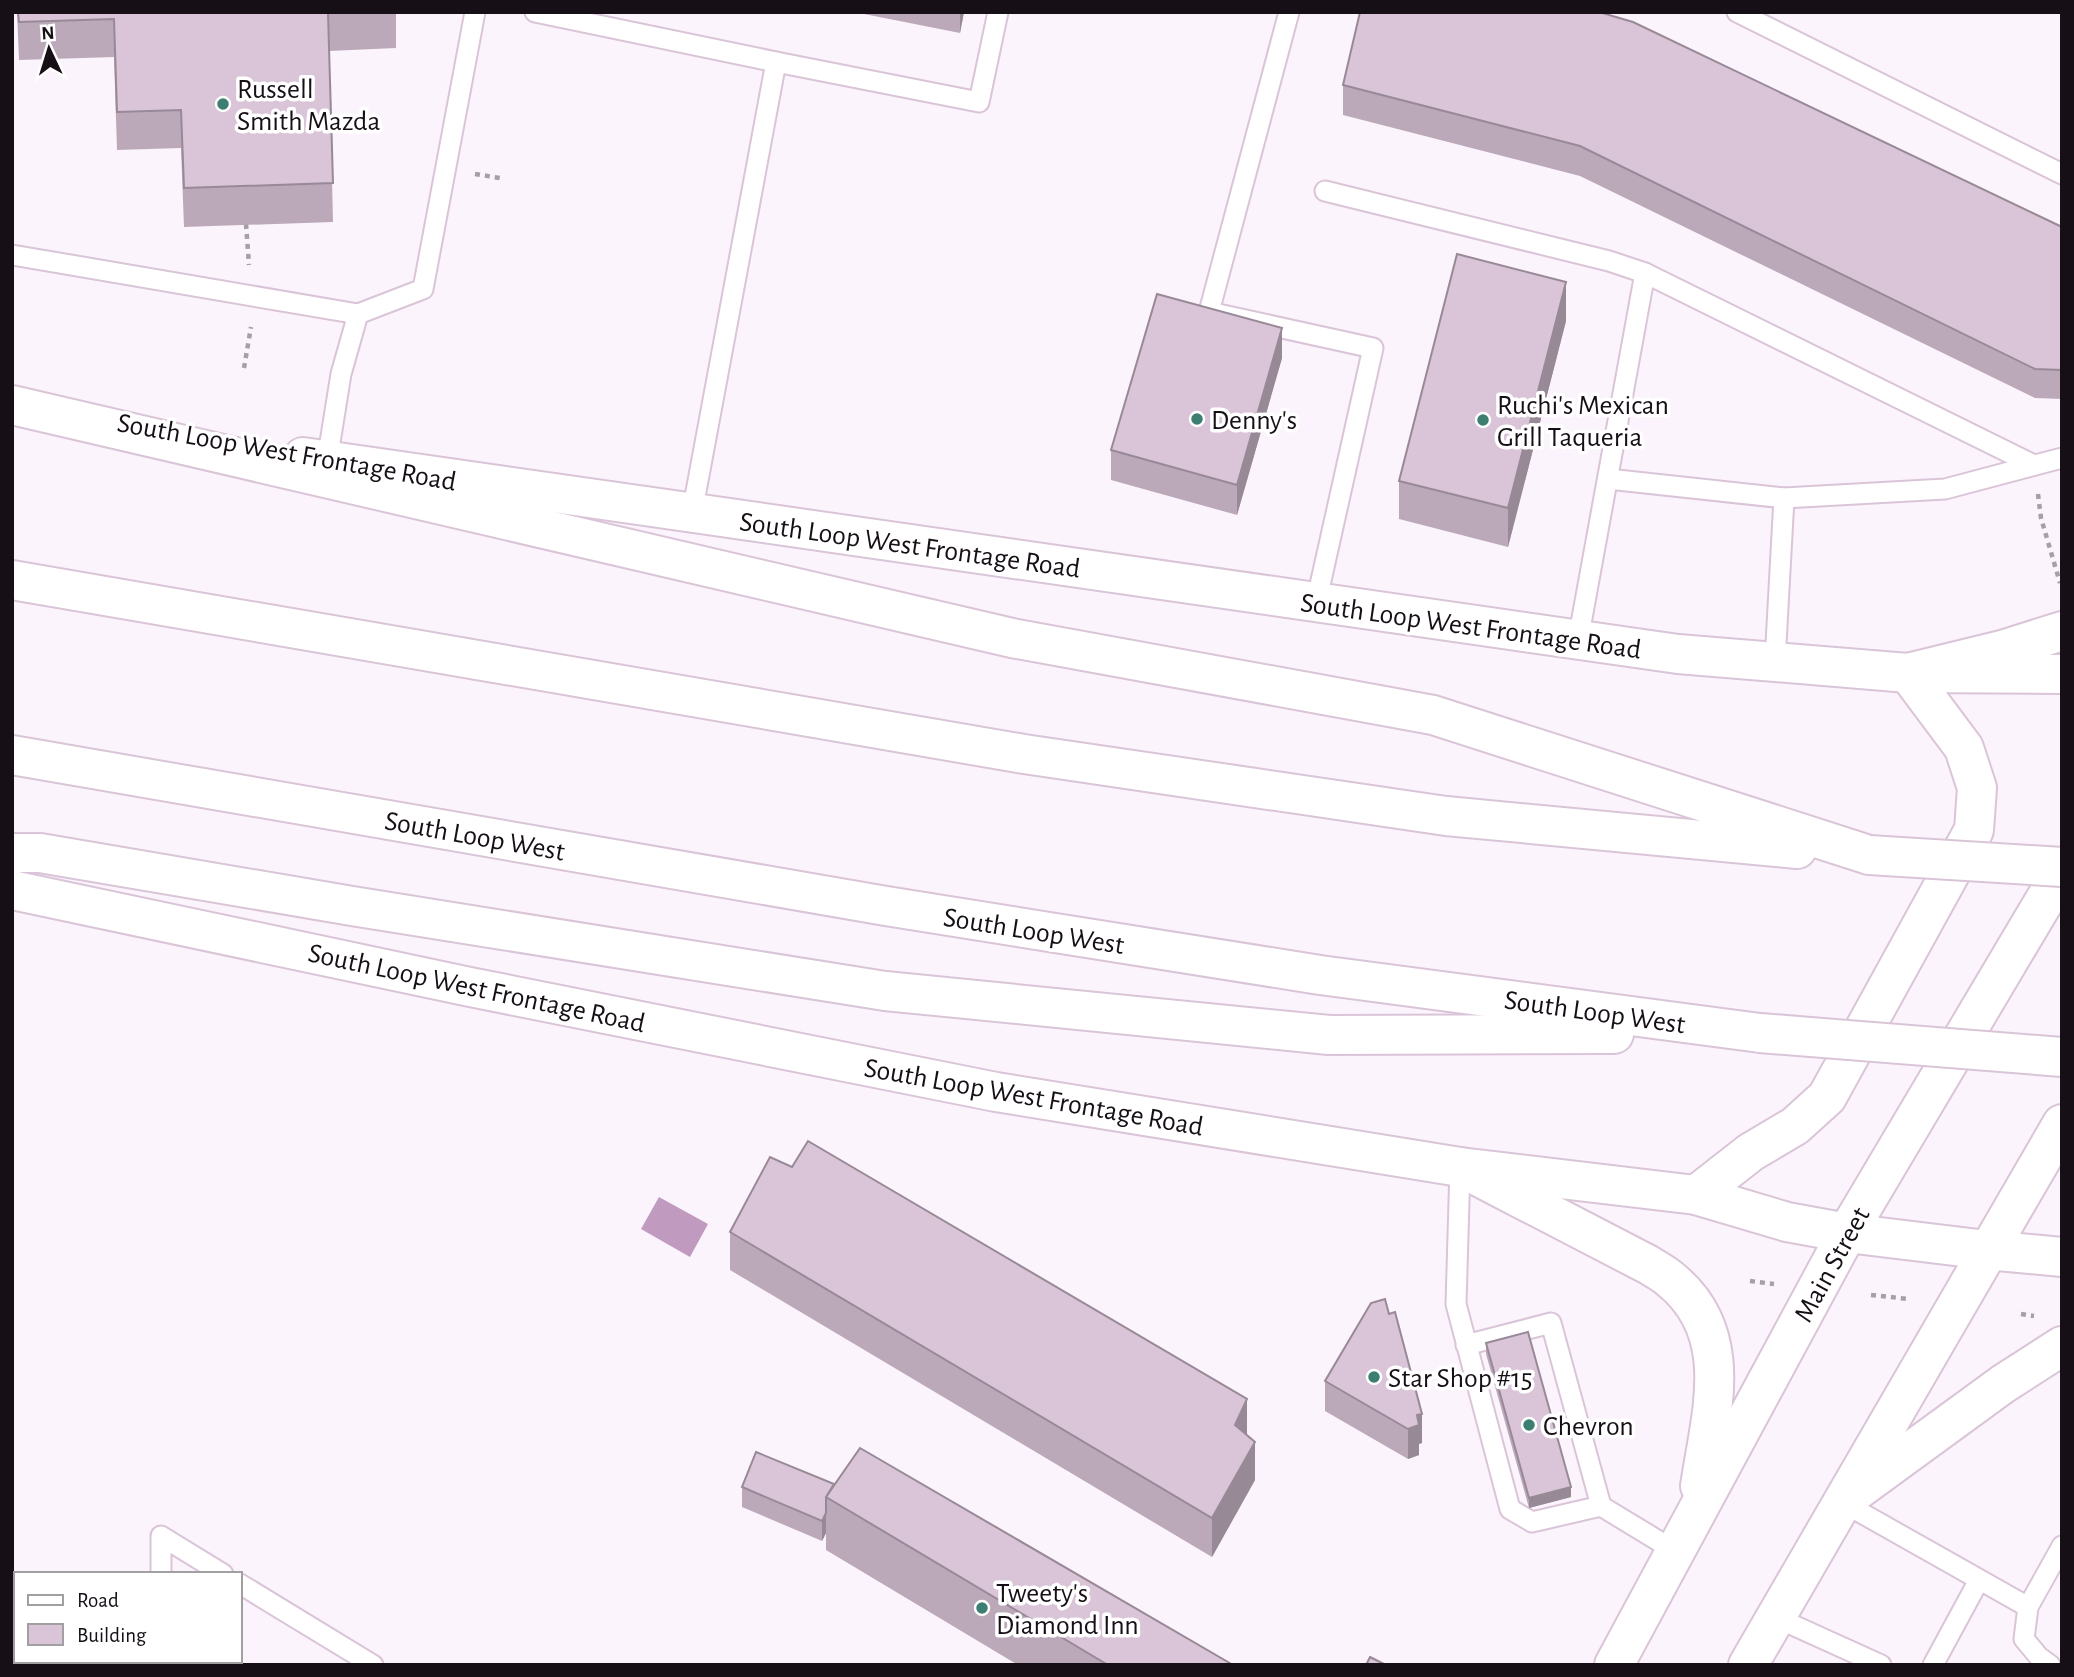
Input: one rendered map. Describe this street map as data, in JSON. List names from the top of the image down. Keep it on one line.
{"streets":{"main road":["South Loop West Frontage Road","South Loop West","Main Street"]},"crossings":[["South Loop West Frontage Road","Main Street"]],"places":["Russell Smith Mazda","Denny's","Ruchi's Mexican Grill Taqueria","Star Shop #15","Chevron","Tweety's Diamond Inn"],"legend":["Road","Building"],"north":"top"}
